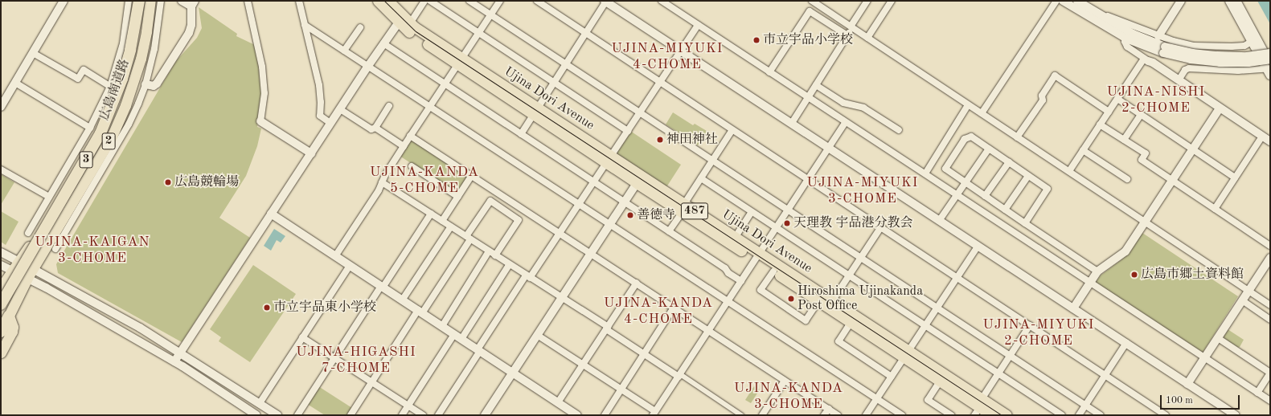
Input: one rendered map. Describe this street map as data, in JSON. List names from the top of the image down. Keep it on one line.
{"streets":{"highway":["広島南道路","Ujina Dori Avenue","2","3","487"]},"crossings":[["広島南道路","3"]],"districts":["UJINA-MIYUKI 4-CHOME","UJINA-NISHI 2-CHOME","UJINA-KANDA 5-CHOME","UJINA-MIYUKI 3-CHOME","UJINA-KAIGAN 3-CHOME","UJINA-KANDA 4-CHOME","UJINA-MIYUKI 2-CHOME","UJINA-HIGASHI 7-CHOME","UJINA-KANDA 3-CHOME"],"places":["市立宇品小学校","神田神社","広島競輪場","善徳寺","天理教 宇品港分教会","広島市郷土資料館","Hiroshima Ujinakanda Post Office","市立宇品東小学校"],"scale_bar":"100 m"}
